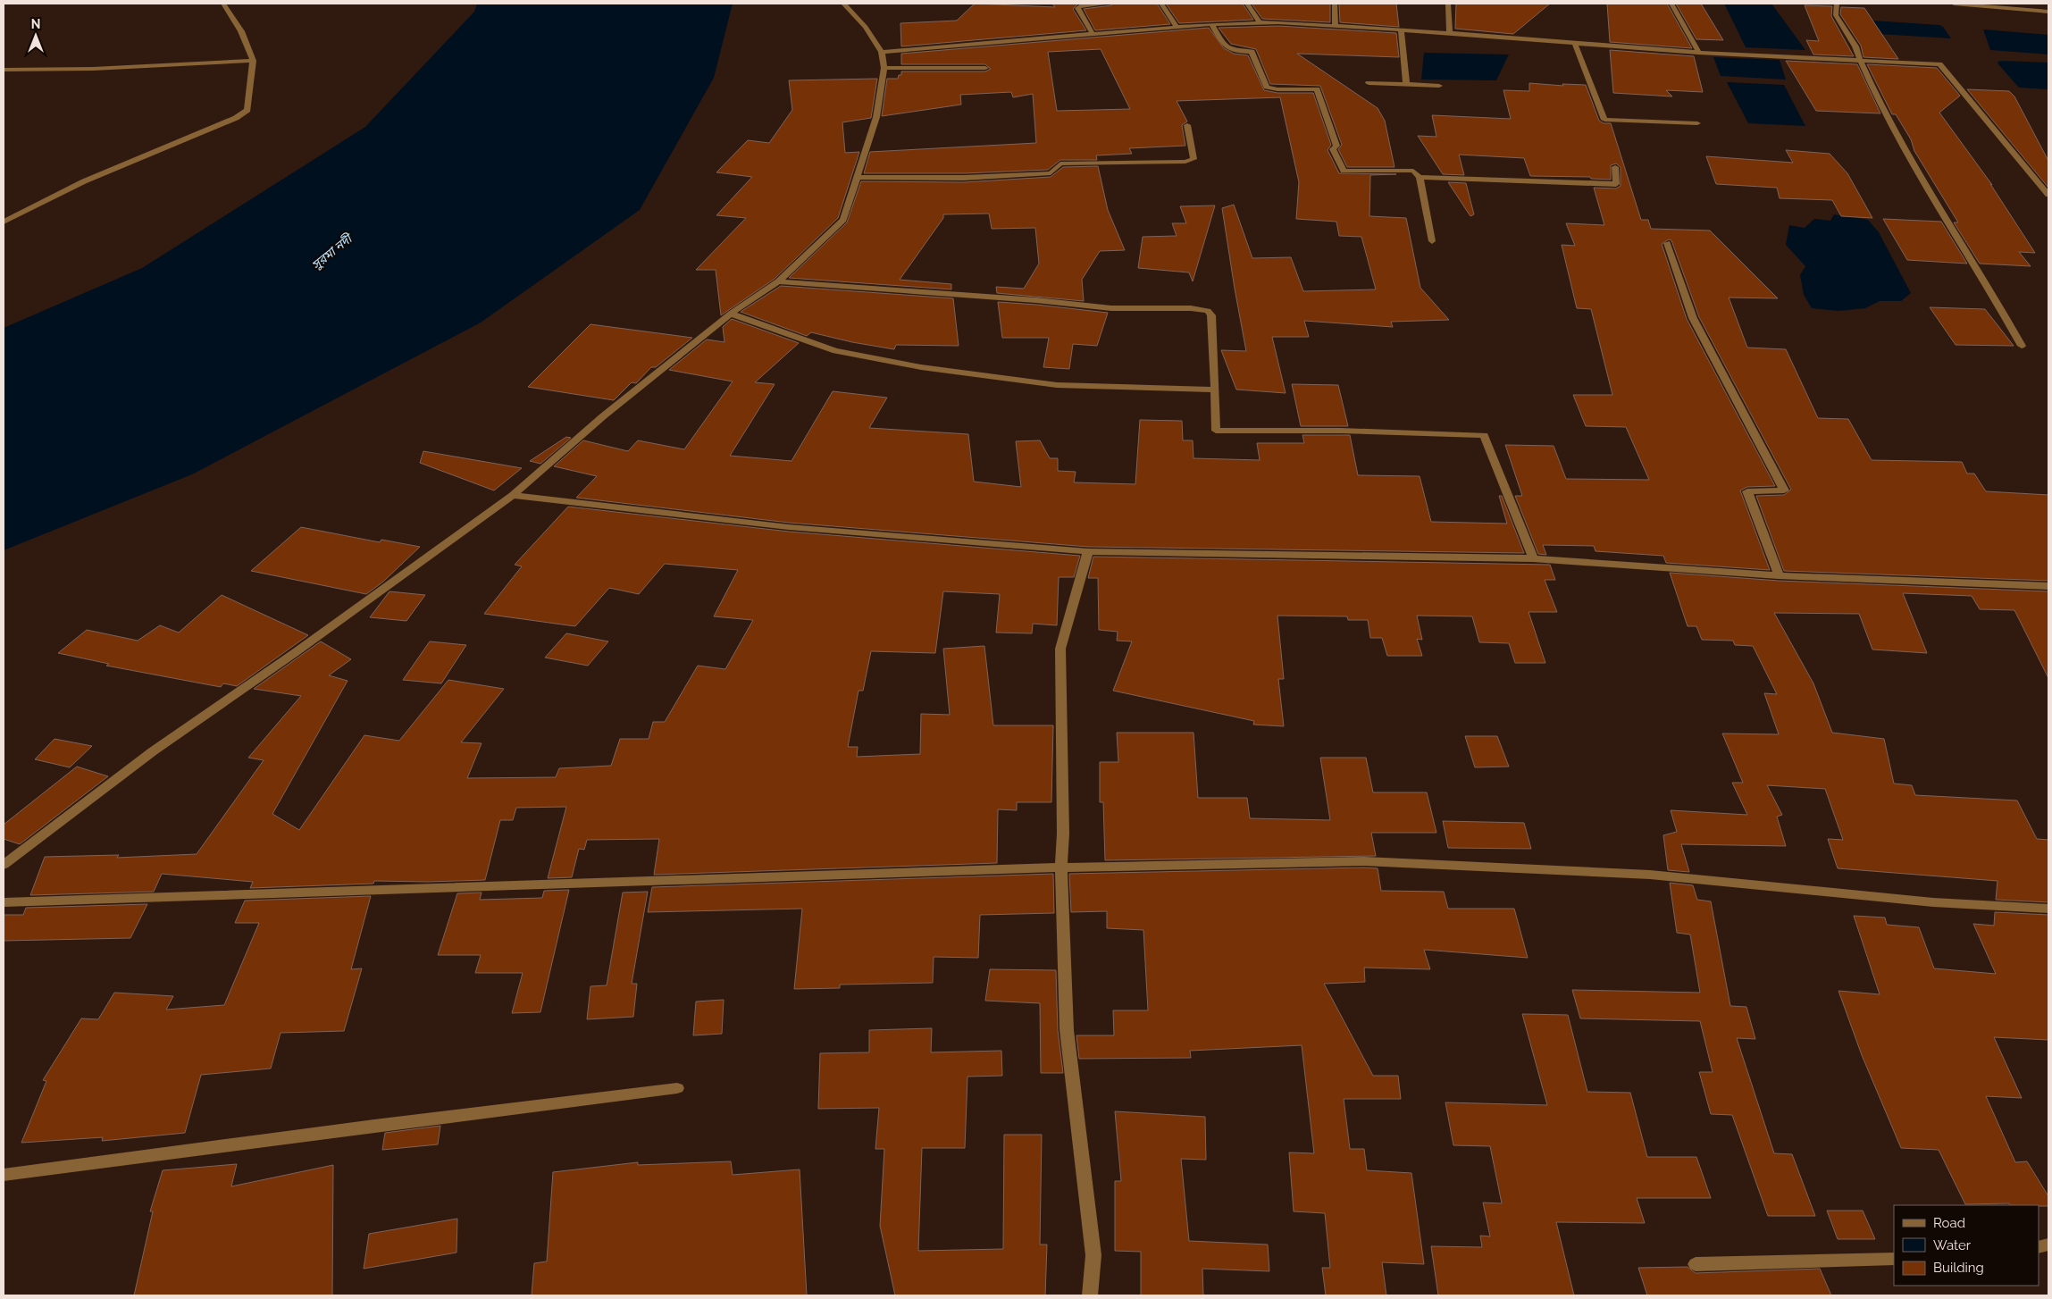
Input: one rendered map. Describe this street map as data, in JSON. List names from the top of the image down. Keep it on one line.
{"water":["সুরমা নদী"],"legend":["Road","Water","Building"],"north":"top"}
